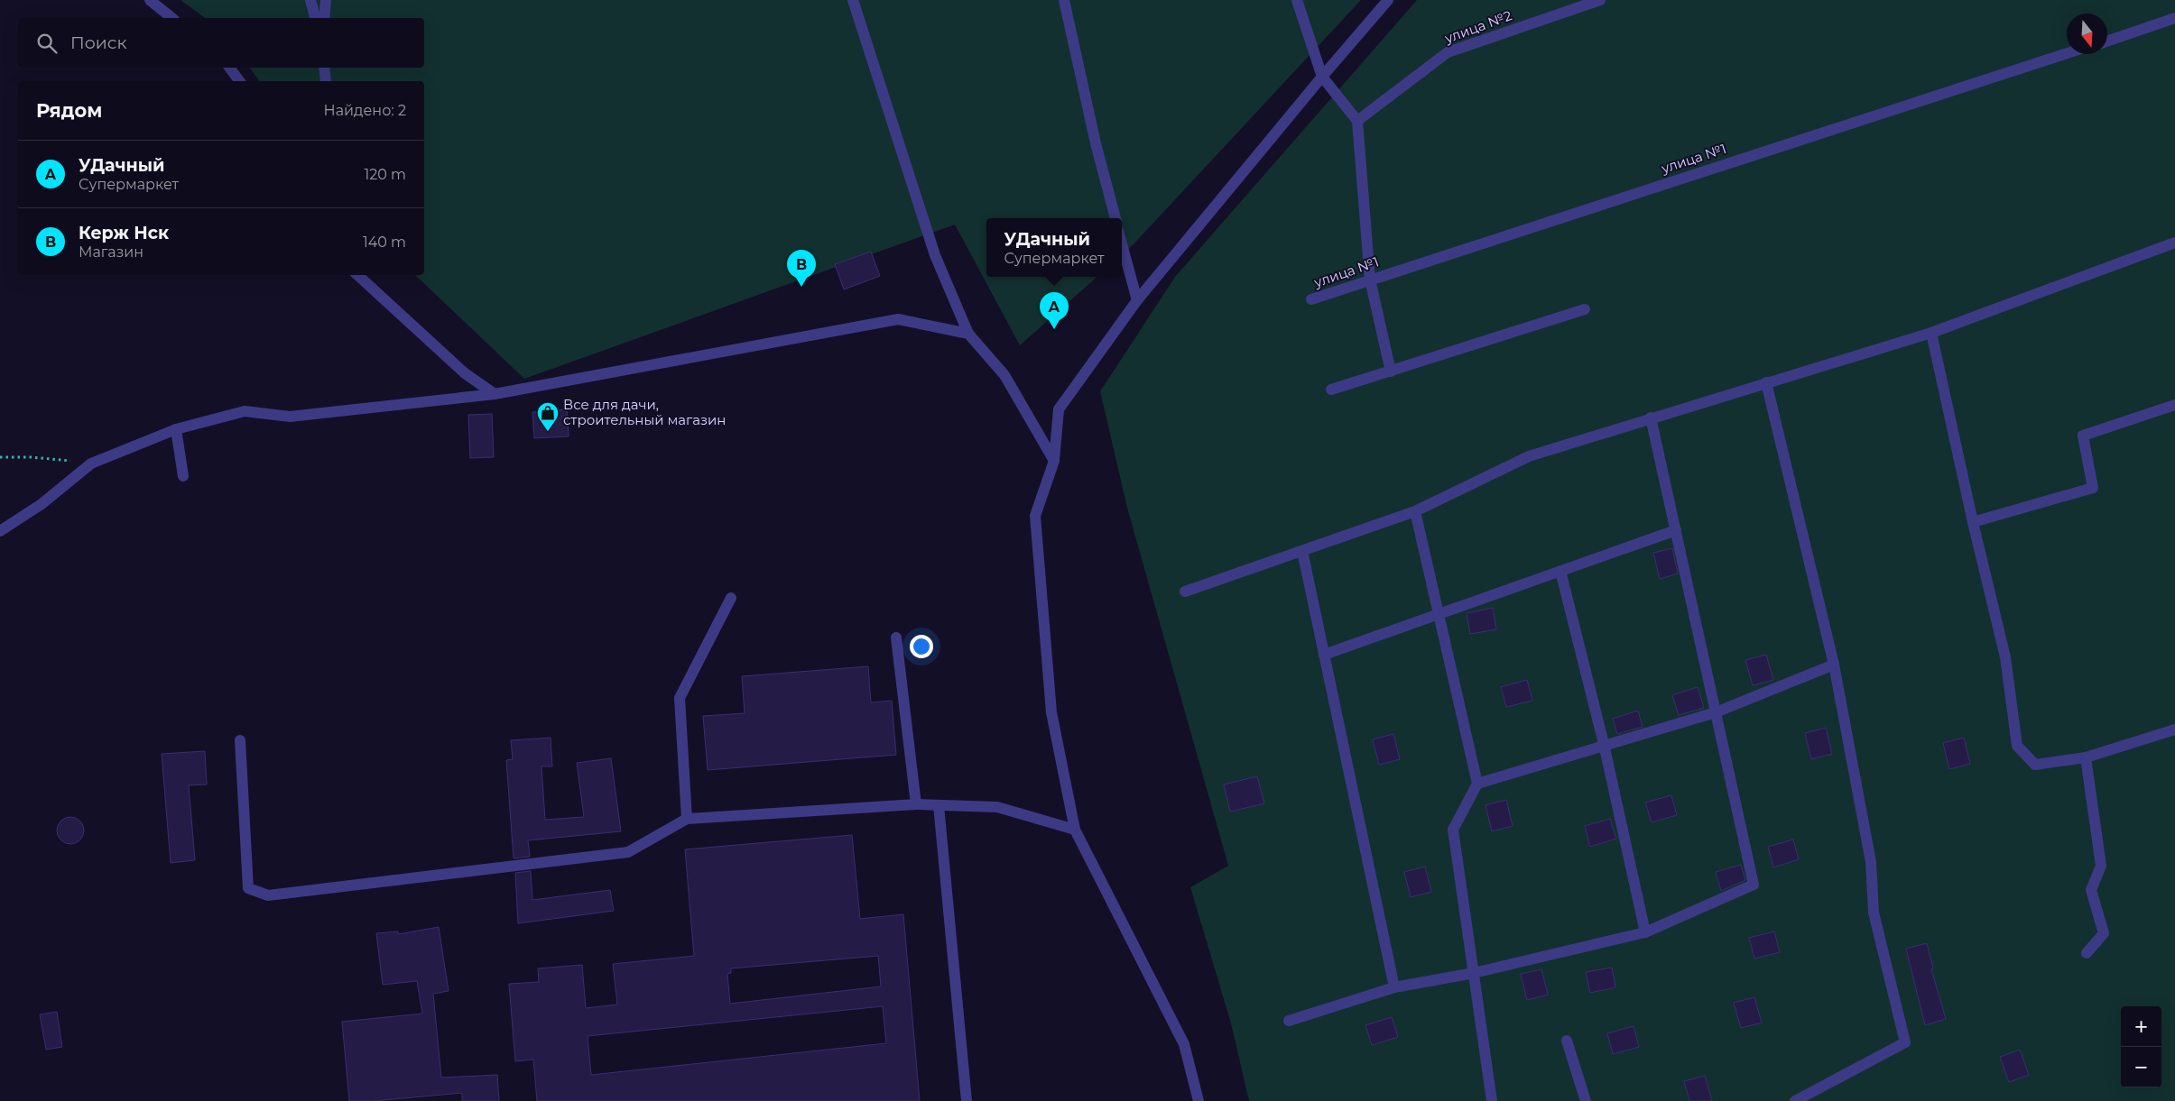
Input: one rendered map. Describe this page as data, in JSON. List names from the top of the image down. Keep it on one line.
{"streets":{"street":["улица №2","улица №1"]},"places":{"shop":["Все для дачи, строительный магазин"]},"north":"bottom","page":{"search":"Поиск","heading":["Рядом","Найдено: 2"],"list":[{"mark":"A","name":"УДачный","note":"Супермаркет","value":"120 m"},{"mark":"B","name":"Керж Нск","note":"Магазин","value":"140 m"}],"popup":["УДачный","Супермаркет"],"pins":["B","A"],"map_buttons":["+","−"]}}
